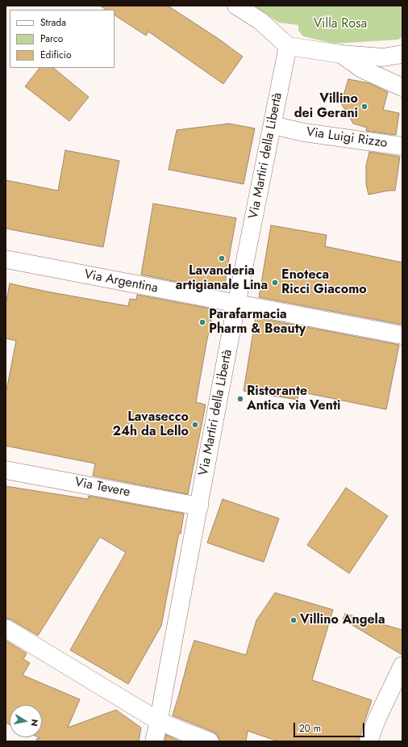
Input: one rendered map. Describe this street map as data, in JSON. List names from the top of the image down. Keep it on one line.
{"streets":{"street":["Via Luigi Rizzo","Via Martiri della Libertà","Via Argentina","Via Tevere"]},"crossings":[["Via Luigi Rizzo","Via Martiri della Libertà"],["Via Martiri della Libertà","Via Argentina"],["Via Martiri della Libertà","Via Tevere"]],"parks":["Villa Rosa"],"places":["Villino dei Gerani","Lavanderia artigianale Lina","Enoteca Ricci Giacomo","Parafarmacia Pharm & Beauty","Ristorante Antica via Venti","Lavasecco 24h da Lello","Villino Angela"],"legend":["Strada","Parco","Edificio"],"scale_bar":"20 m","north":"right"}
